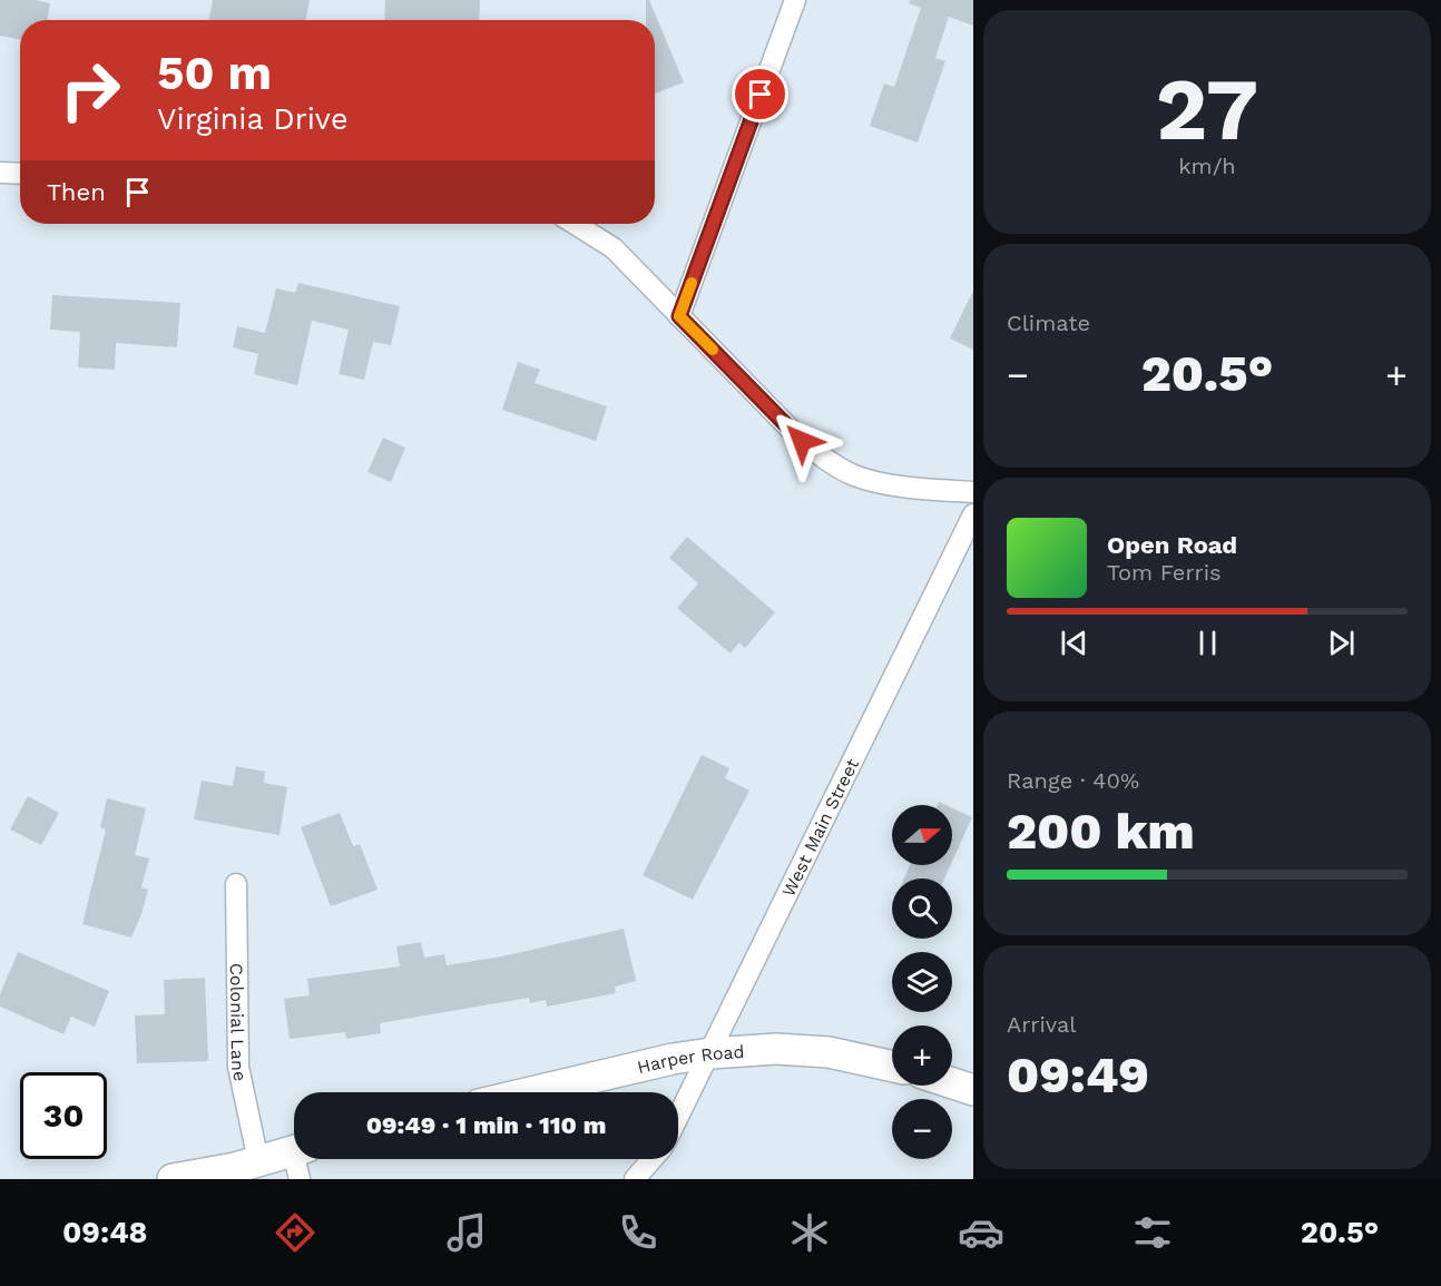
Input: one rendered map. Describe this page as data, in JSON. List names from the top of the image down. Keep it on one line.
{"streets":{"main road":["Harper Road"],"street":["West Main Street","Colonial Lane"]},"crossings":[["West Main Street","Harper Road"]],"north":"right","page":{"tile":[["27","km/h"],"Climate",["Range · 40%","200 km"],["Arrival","09:49"]],"turn":["50 m","Virginia Drive"],"then":"Then","heat":["−","20.5°","+"],"song":["Open Road","Tom Ferris"],"map_buttons":["+","−"],"limit":"30","trip":"09:49 · 1 min · 110 m","tabs":["09:48","20.5°"]}}
